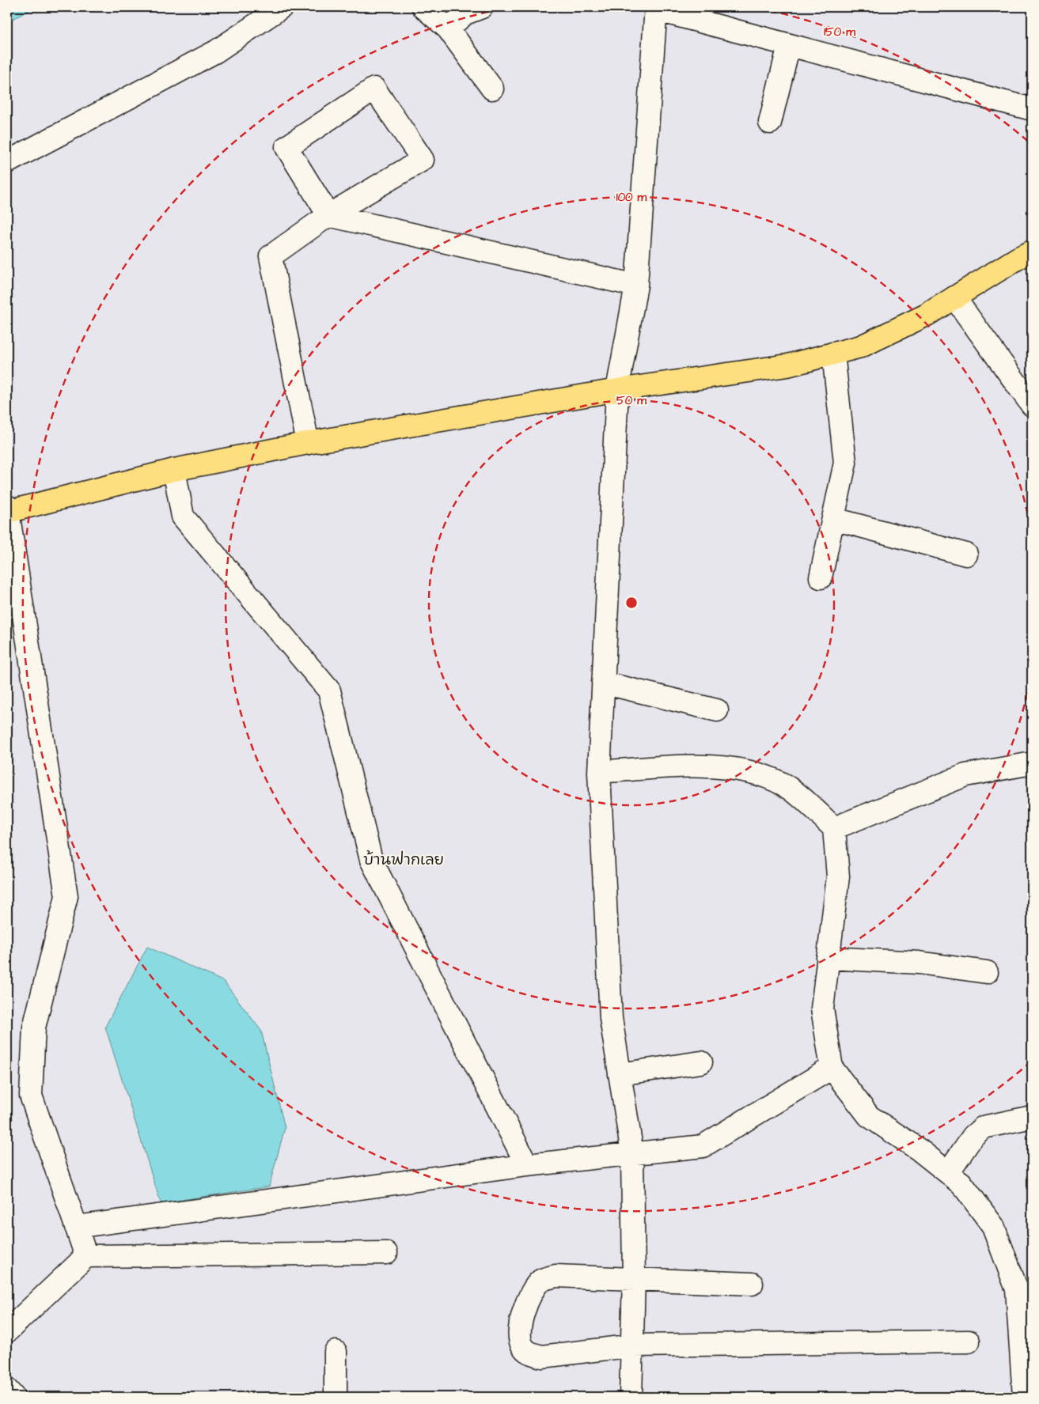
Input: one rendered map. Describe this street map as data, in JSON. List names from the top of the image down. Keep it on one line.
{"districts":["บ้านฟากเลย"],"rings":["150 m","100 m","50 m"]}
